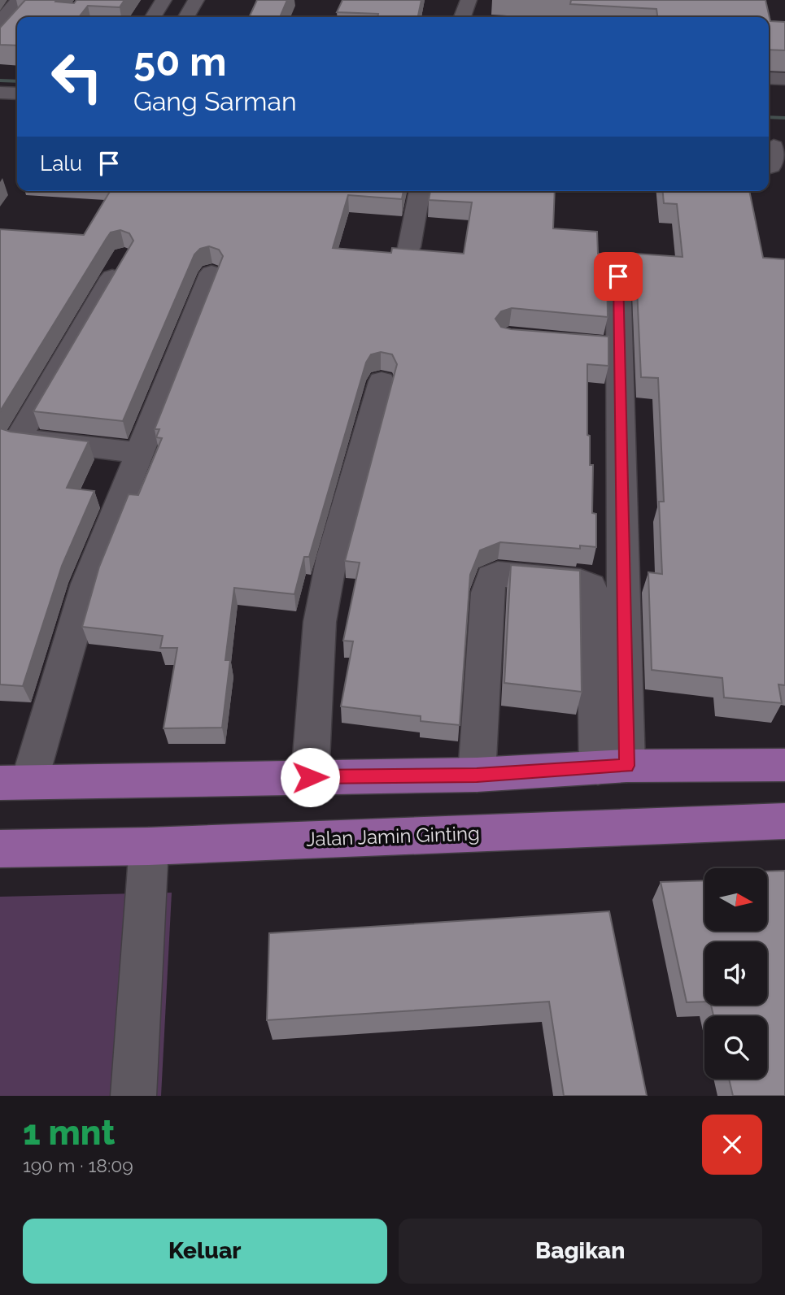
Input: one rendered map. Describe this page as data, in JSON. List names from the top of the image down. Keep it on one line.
{"streets":{"main road":["Jalan Jamin Ginting"]},"north":"right","page":{"turn":["50 m","Gang Sarman"],"then":"Lalu","heading":["1 mnt","190 m · 18:09"],"buttons":["Keluar","Bagikan"]}}
